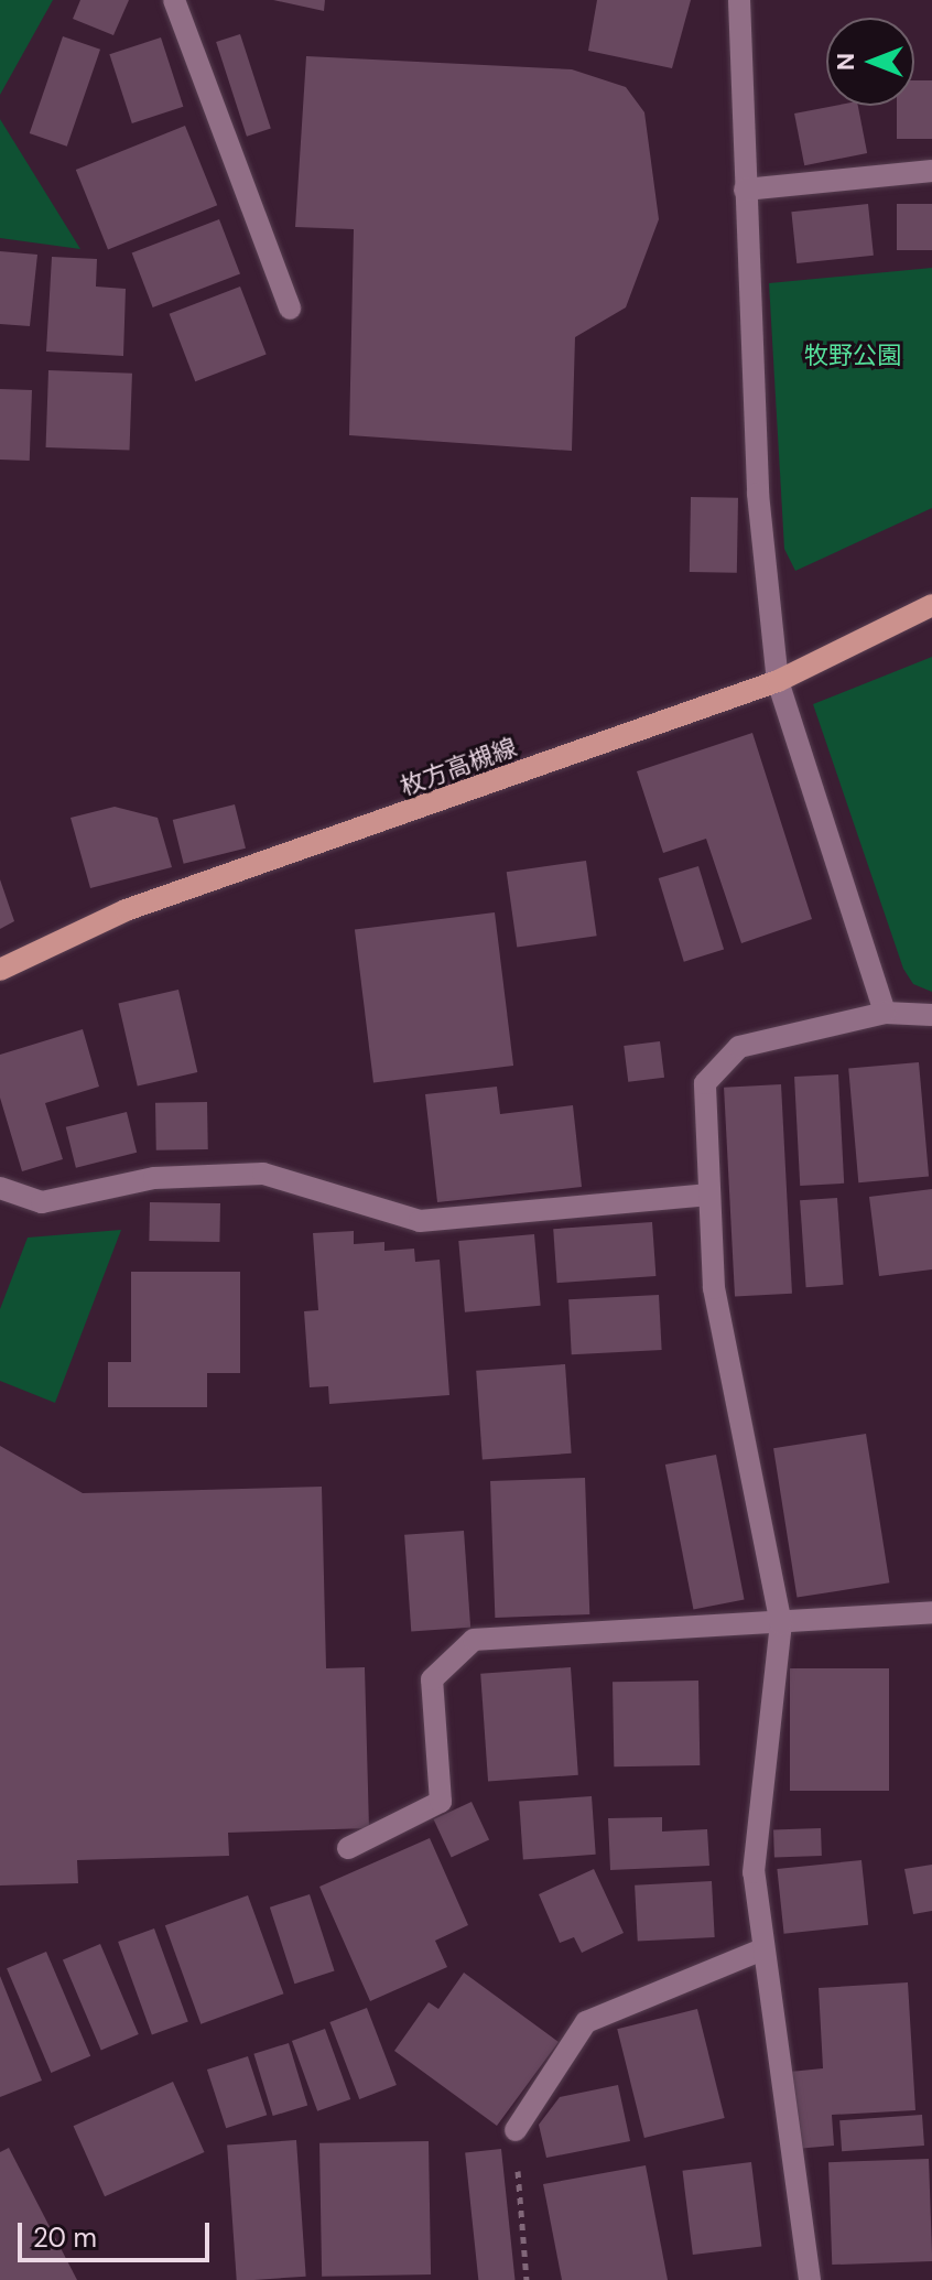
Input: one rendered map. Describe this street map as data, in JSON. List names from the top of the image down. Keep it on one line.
{"streets":{"main road":["枚方高槻線"]},"parks":["牧野公園"],"scale_bar":"20 m","north":"left"}
